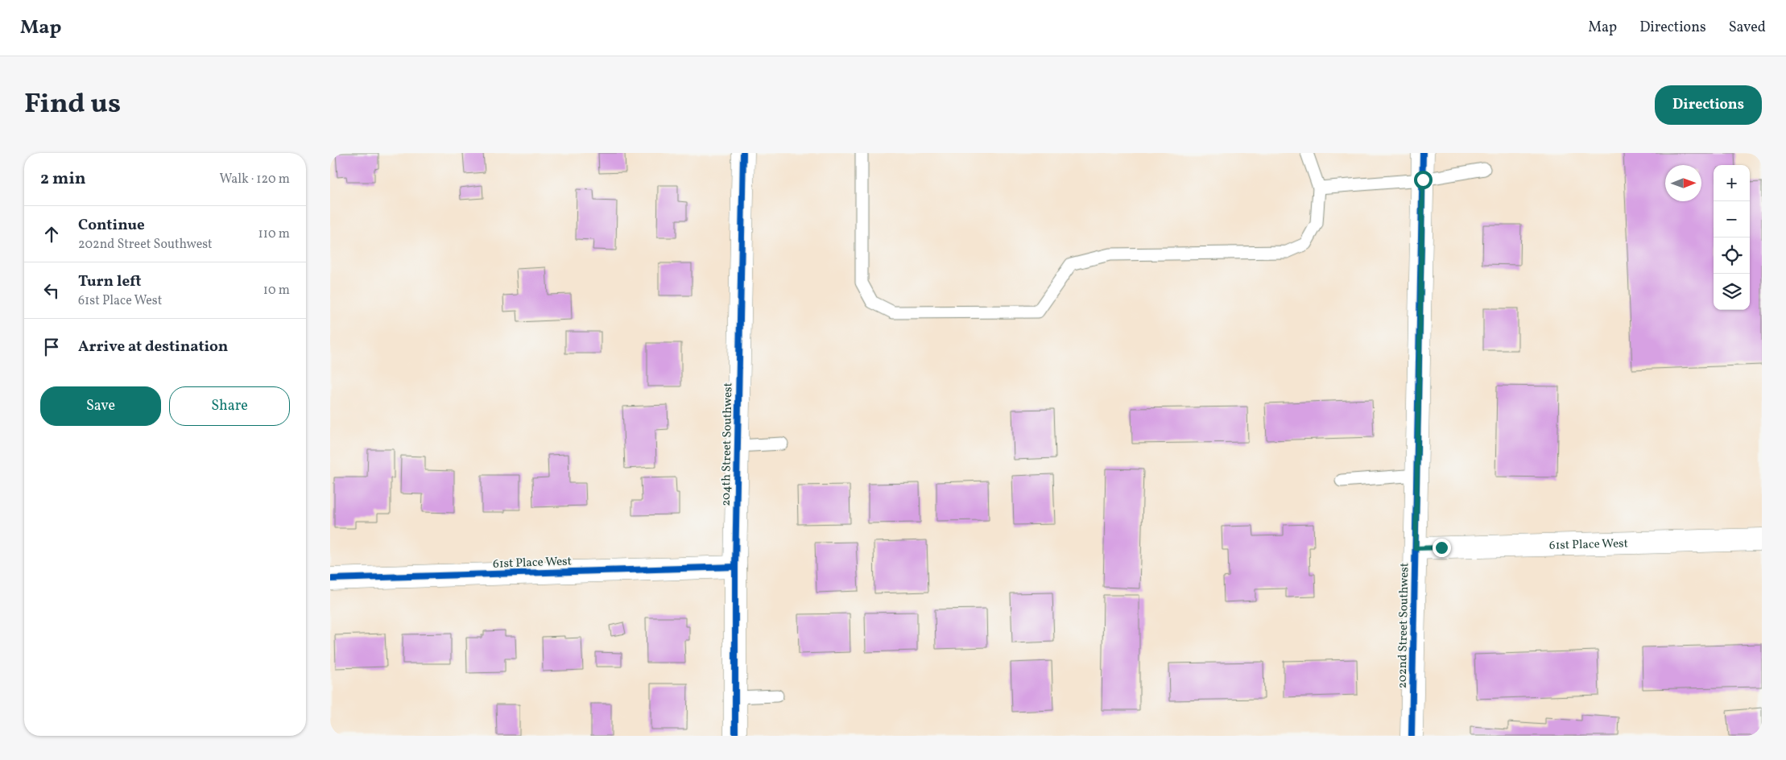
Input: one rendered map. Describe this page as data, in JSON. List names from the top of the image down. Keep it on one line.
{"streets":{"street":["204th Street Southwest","61st Place West","202nd Street Southwest"]},"crossings":[["204th Street Southwest","61st Place West"],["61st Place West","202nd Street Southwest"]],"north":"right","page":{"header":"Map","nav":["Map","Directions","Saved"],"title":"Find us","buttons":["Directions",["Save","Share"]],"heading":["2 min","Walk · 120 m"],"map_buttons":["+","−"],"list":[["Continue","202nd Street Southwest","110 m"],["Turn left","61st Place West","10 m"],"Arrive at destination"]}}
